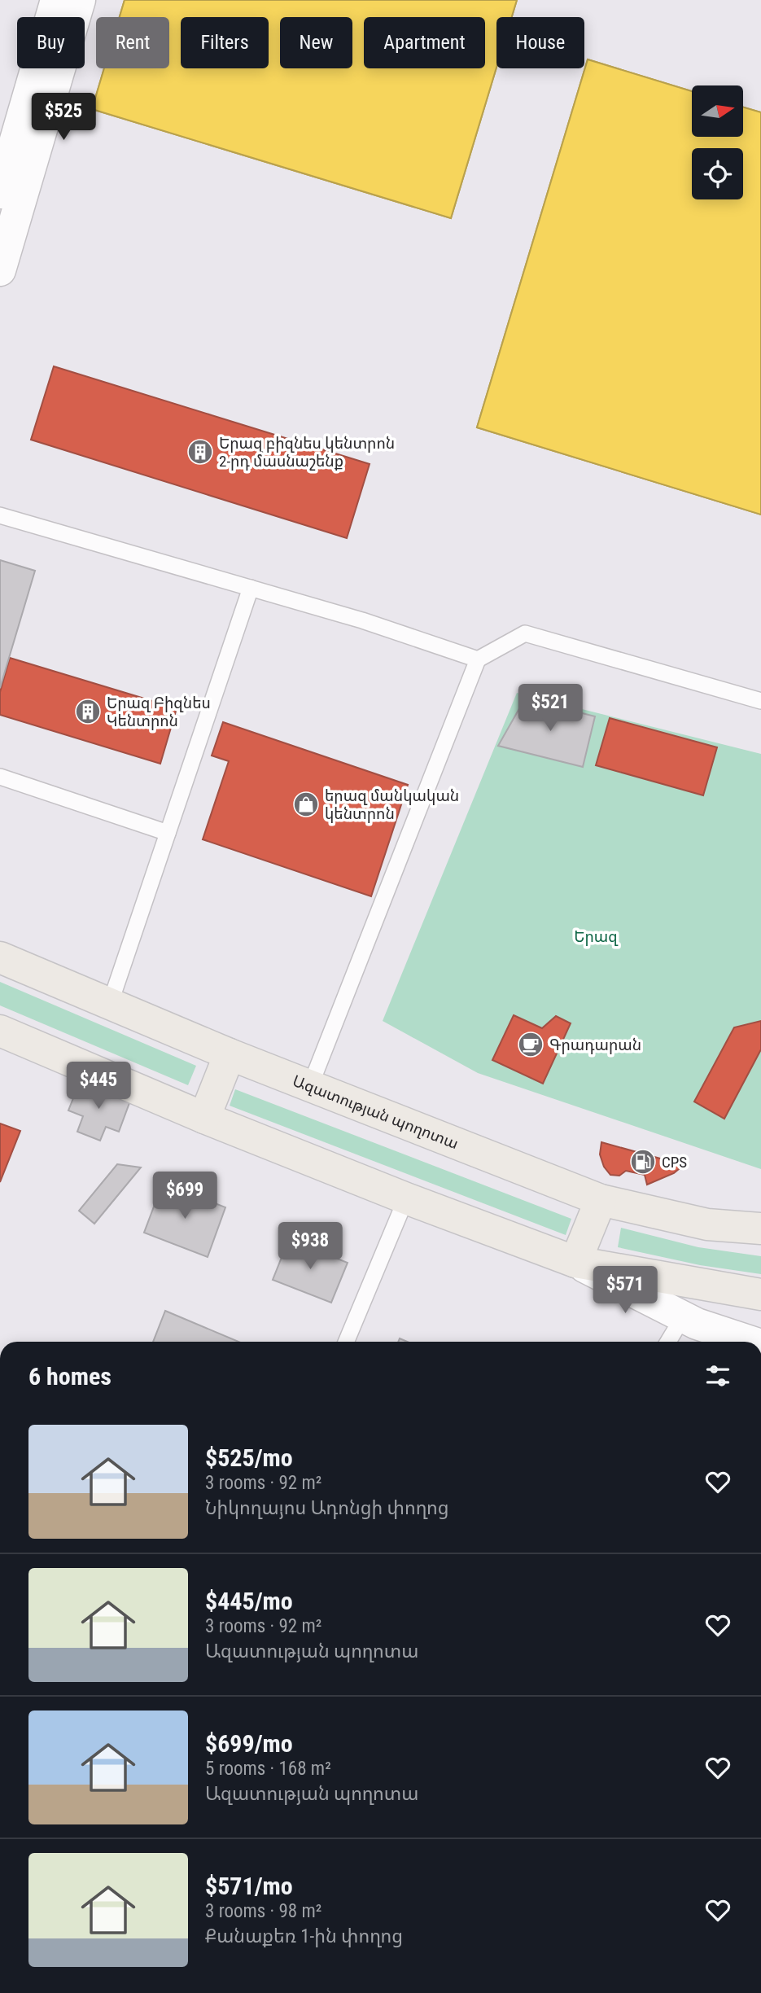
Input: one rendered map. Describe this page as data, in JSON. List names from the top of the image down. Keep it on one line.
{"streets":{"main road":["Ազատության պողոտա"]},"parks":["Երազ"],"places":{"building":["Երազ բիզնես կենտրոն 2-րդ մասնաշենք","Երազ Բիզնես Կենտրոն"],"shop":["երազ մանկական կենտրոն"],"cafe":["Գրադարան"],"fuel station":["CPS"]},"north":"right","page":{"chip":["Buy","Rent","Filters","New","Apartment","House"],"price":["$525","$521","$445","$699","$938","$571"],"heading":"6 homes","list":[{"name":"$525/mo","note":"3 rooms · 92 m² · Նիկողայոս Ադոնցի փողոց"},{"name":"$445/mo","note":"3 rooms · 92 m² · Ազատության պողոտա"},{"name":"$699/mo","note":"5 rooms · 168 m² · Ազատության պողոտա"},{"name":"$571/mo","note":"3 rooms · 98 m² · Քանաքեռ 1-ին փողոց"}]}}
